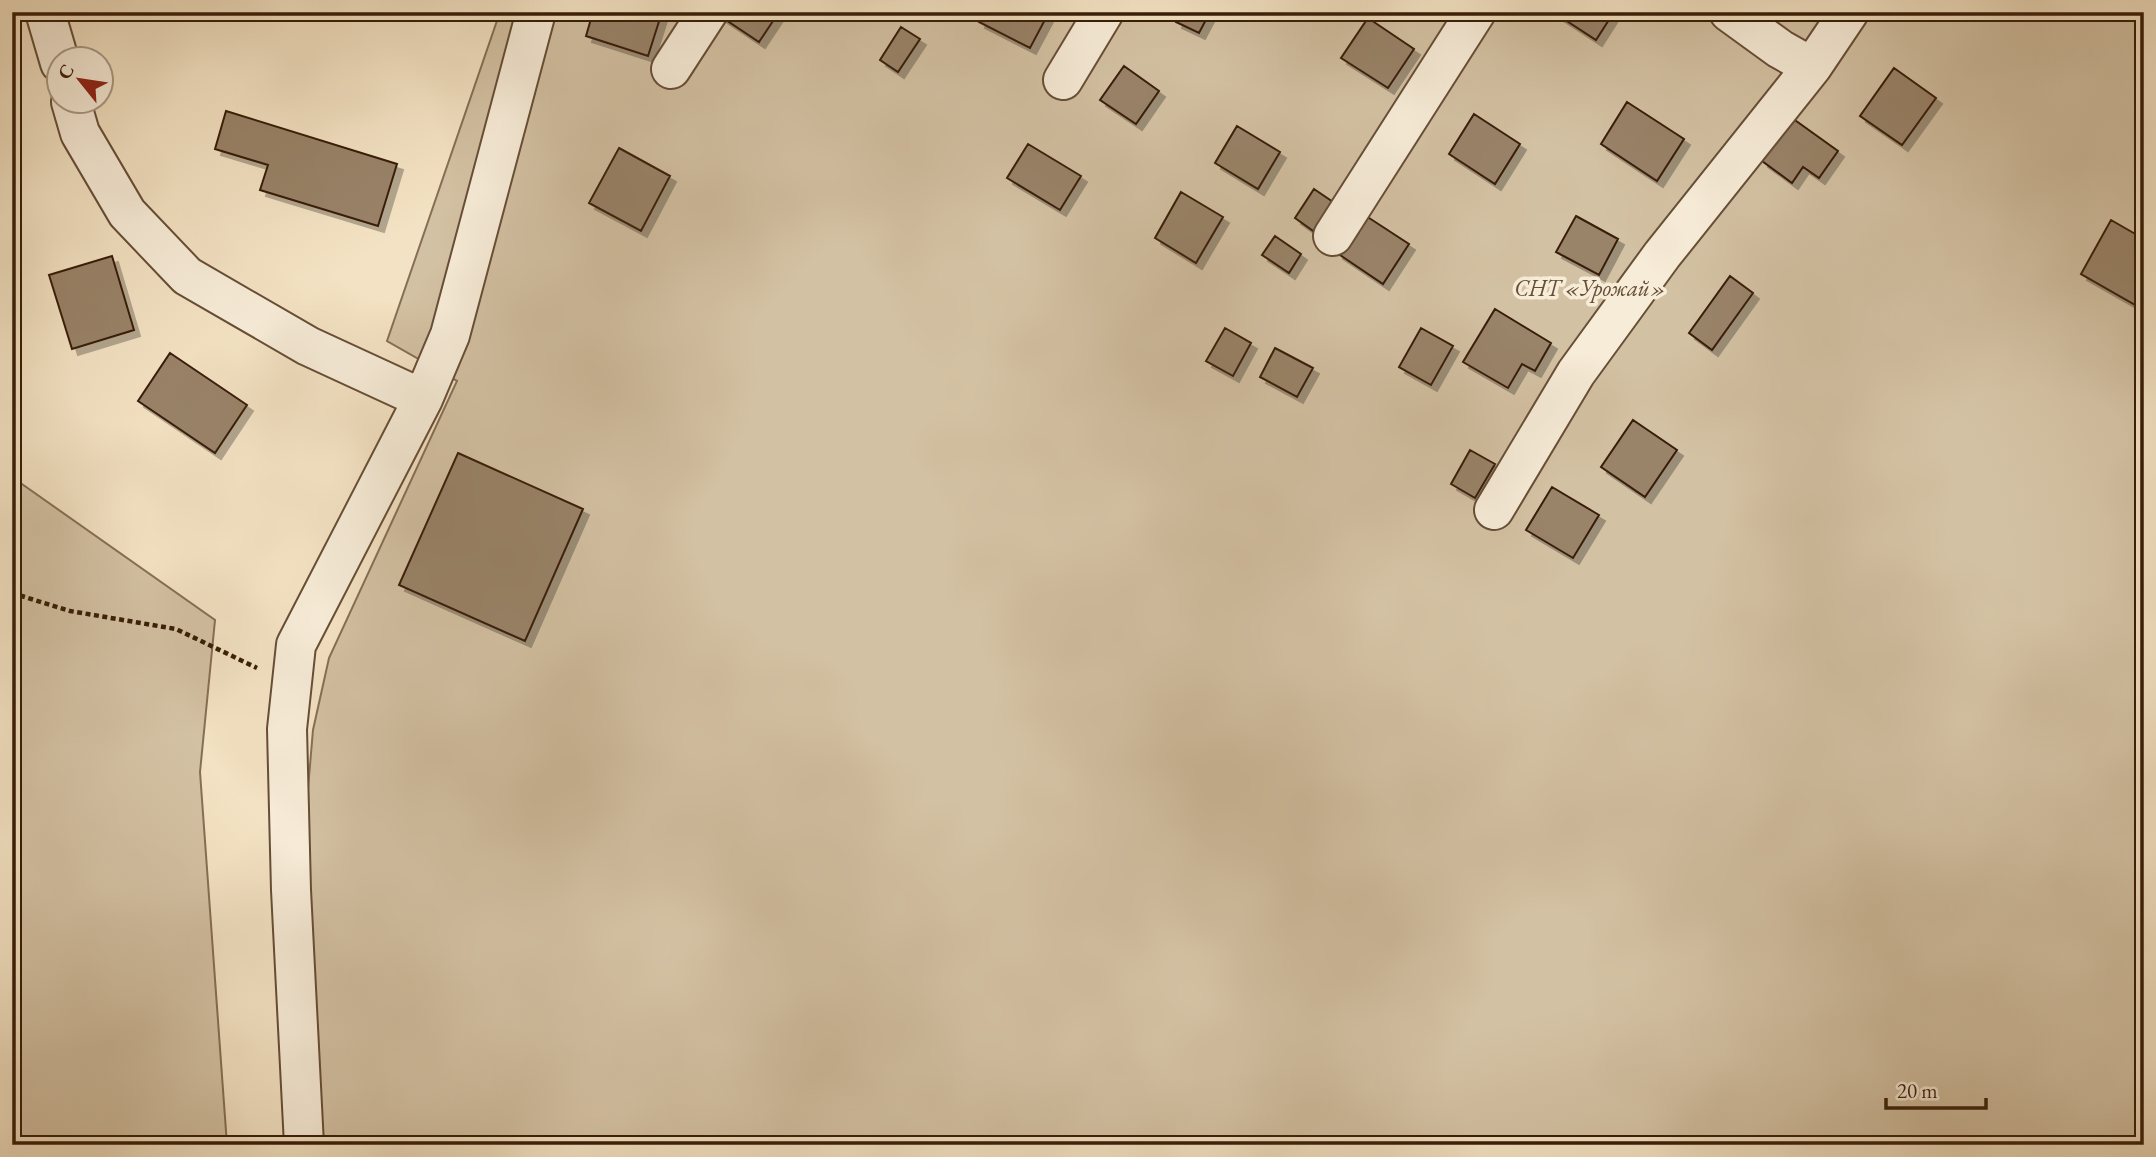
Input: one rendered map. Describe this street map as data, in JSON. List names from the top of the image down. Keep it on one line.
{"parks":["СНТ «Урожай»"],"scale_bar":"20 m","north":"top left"}
